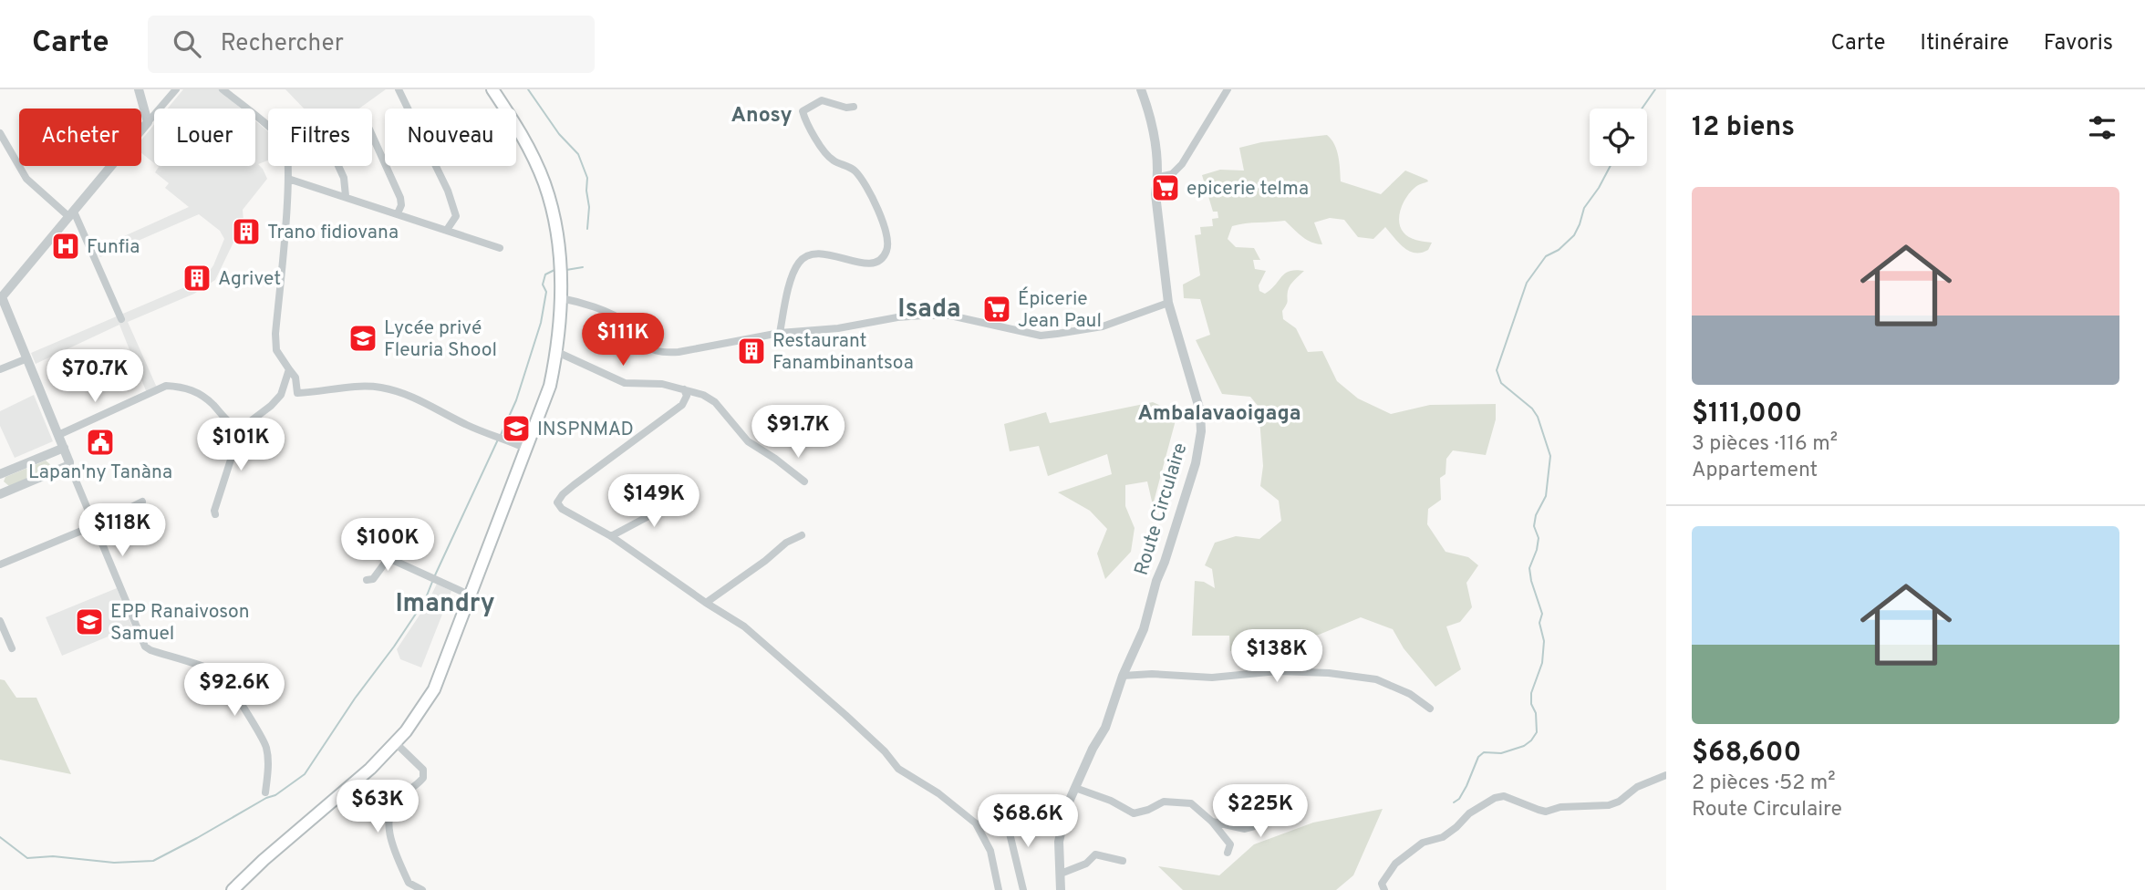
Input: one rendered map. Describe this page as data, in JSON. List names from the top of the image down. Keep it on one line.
{"streets":{"street":["Route Circulaire"]},"districts":["Anosy","Isada","Ambalavaoigaga","Imandry"],"places":{"supermarket":["epicerie telma","Épicerie Jean Paul"],"building":["Trano fidiovana","Agrivet","Restaurant Fanambinantsoa"],"hospital":["Funfia"],"school or university":["Lycée privé Fleuria Shool","INSPNMAD","EPP Ranaivoson Samuel"],"public building":["Lapan'ny Tanàna"]},"page":{"header":"Carte","search":"Rechercher","nav":["Carte","Itinéraire","Favoris"],"heading":"12 biens","chip":["Acheter","Louer","Filtres","Nouveau"],"list":[{"name":"$111,000","note":"3 pièces · 116 m² · Appartement"},{"name":"$68,600","note":"2 pièces · 52 m² · Route Circulaire"}],"price":["$111K","$70.7K","$91.7K","$101K","$149K","$118K","$100K","$138K","$92.6K","$63K","$225K","$68.6K"]}}
